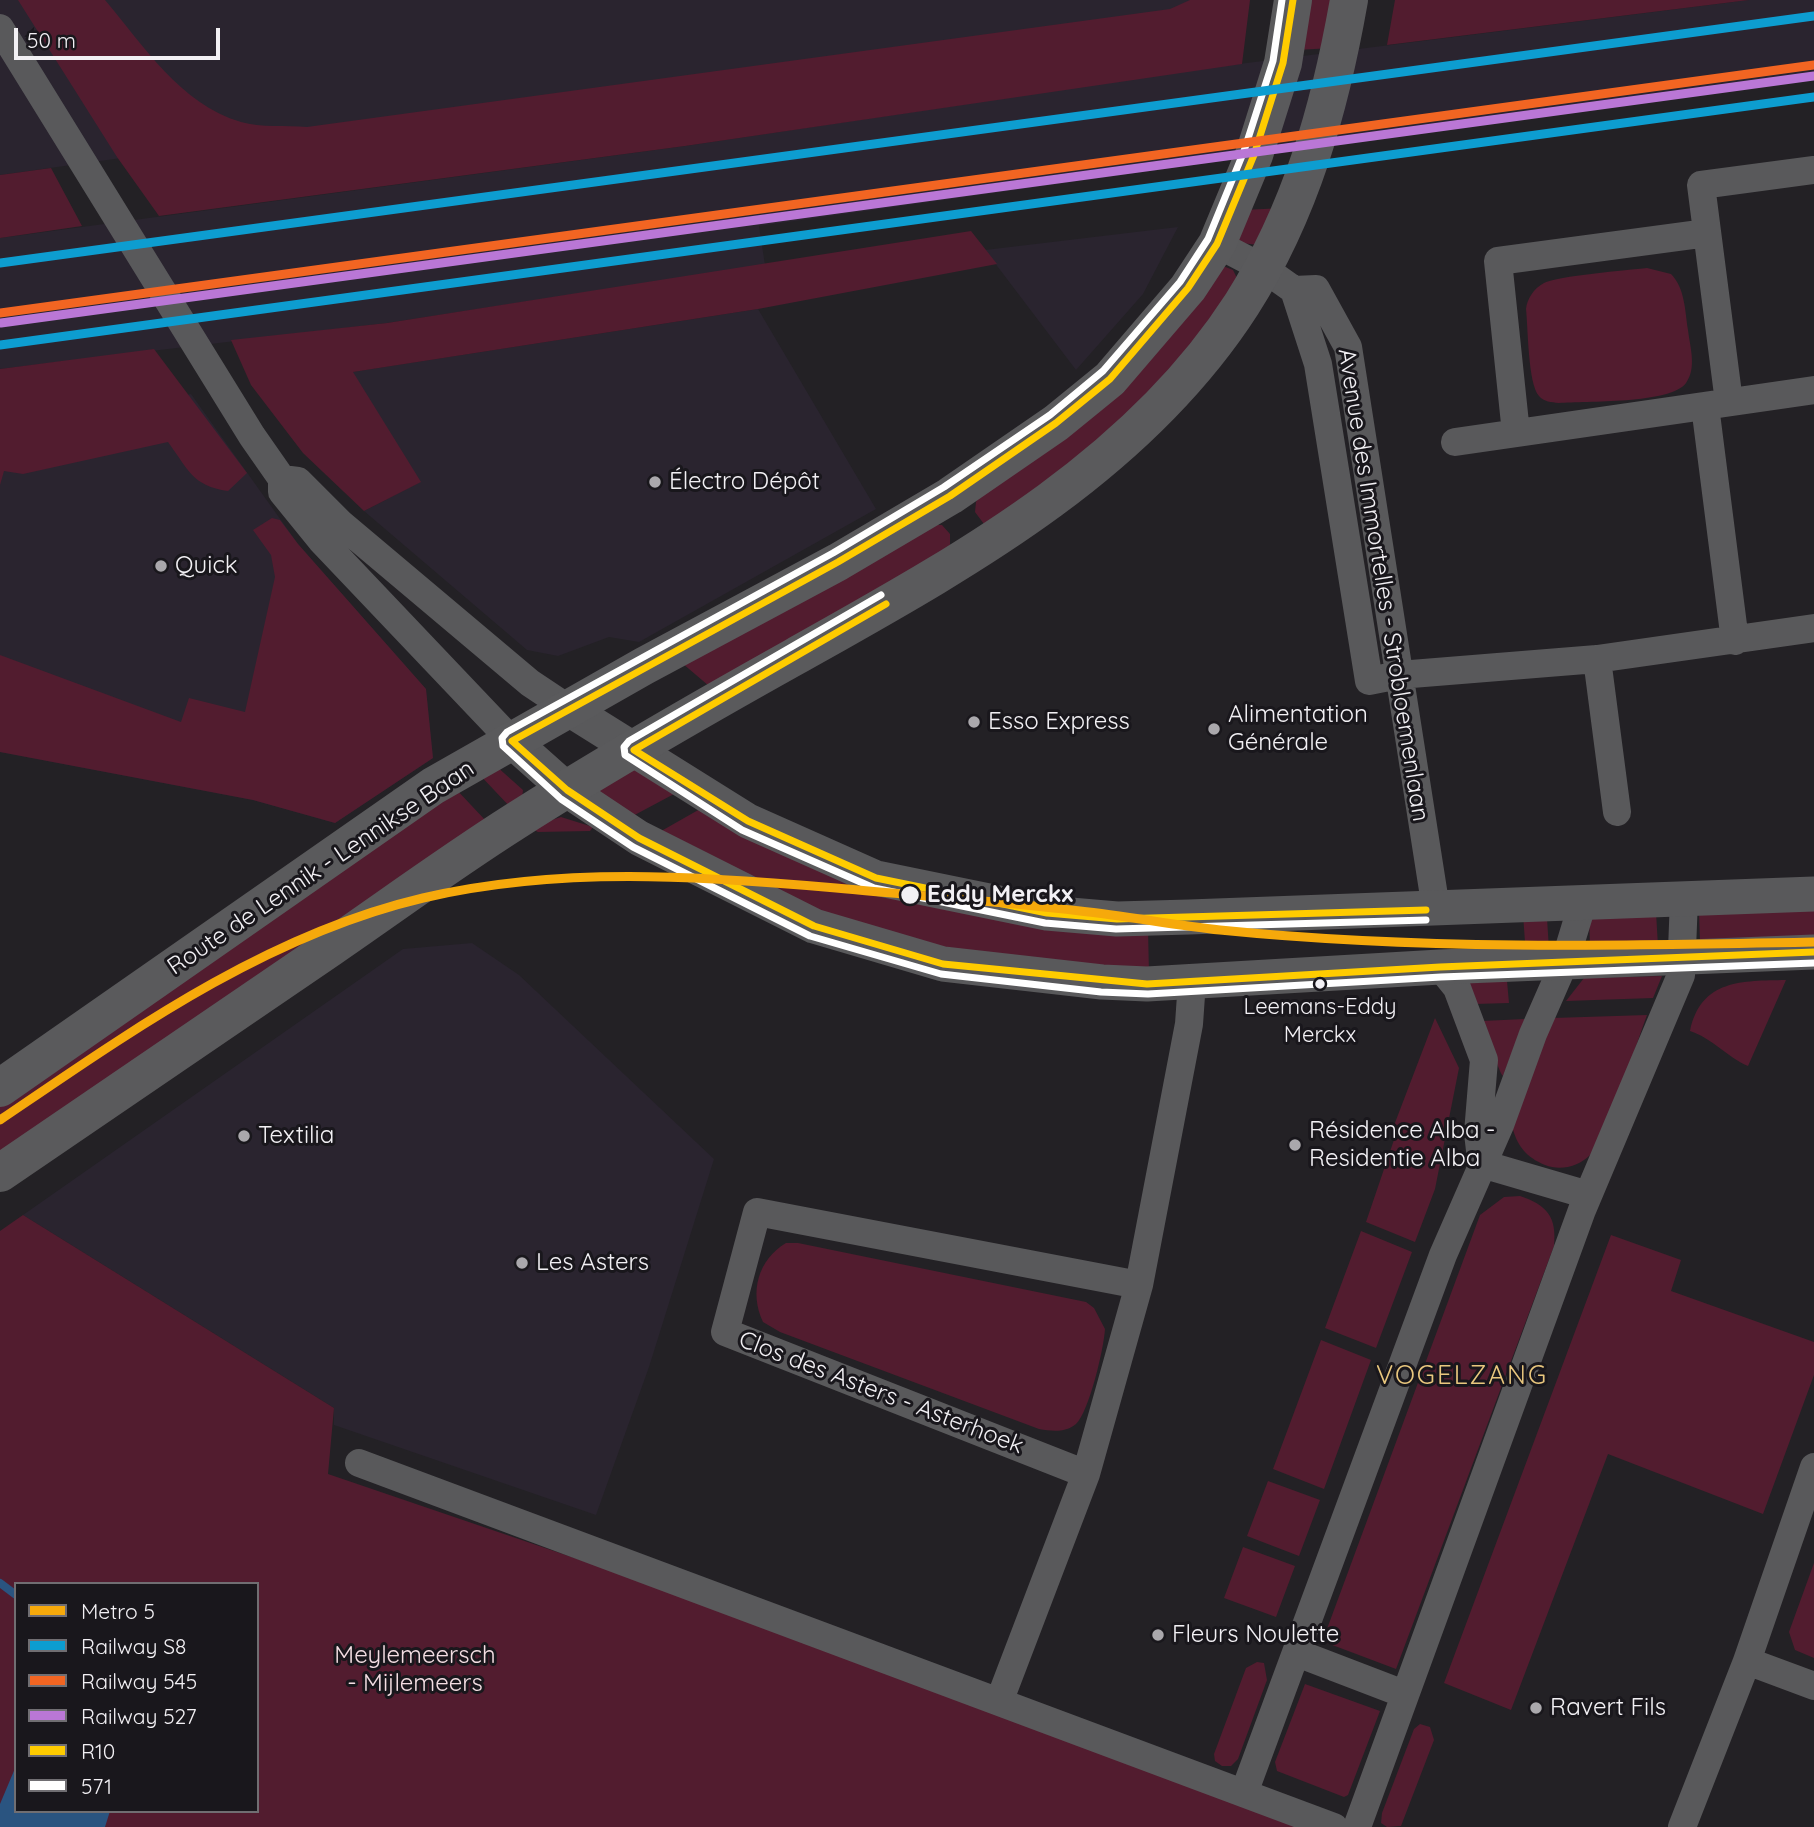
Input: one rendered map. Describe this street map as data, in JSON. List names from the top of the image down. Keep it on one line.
{"streets":{"main road":["Route de Lennik - Lennikse Baan"],"street":["Avenue des Immortelles - Strobloemenlaan","Clos des Asters - Asterhoek"]},"districts":["VOGELZANG"],"parks":["Meylemeersch - Mijlemeers"],"places":["Électro Dépôt","Quick","Esso Express","Alimentation Générale","Eddy Merckx","Leemans-Eddy Merckx","Textilia","Résidence Alba - Residentie Alba","Les Asters","Fleurs Noulette","Ravert Fils"],"lines":["transit line R10","transit line 571","rail line S8","rail line 545","rail line 527","metro line 5"],"legend":["Metro 5","Railway S8","Railway 545","Railway 527","R10","571"],"scale_bar":"50 m"}
